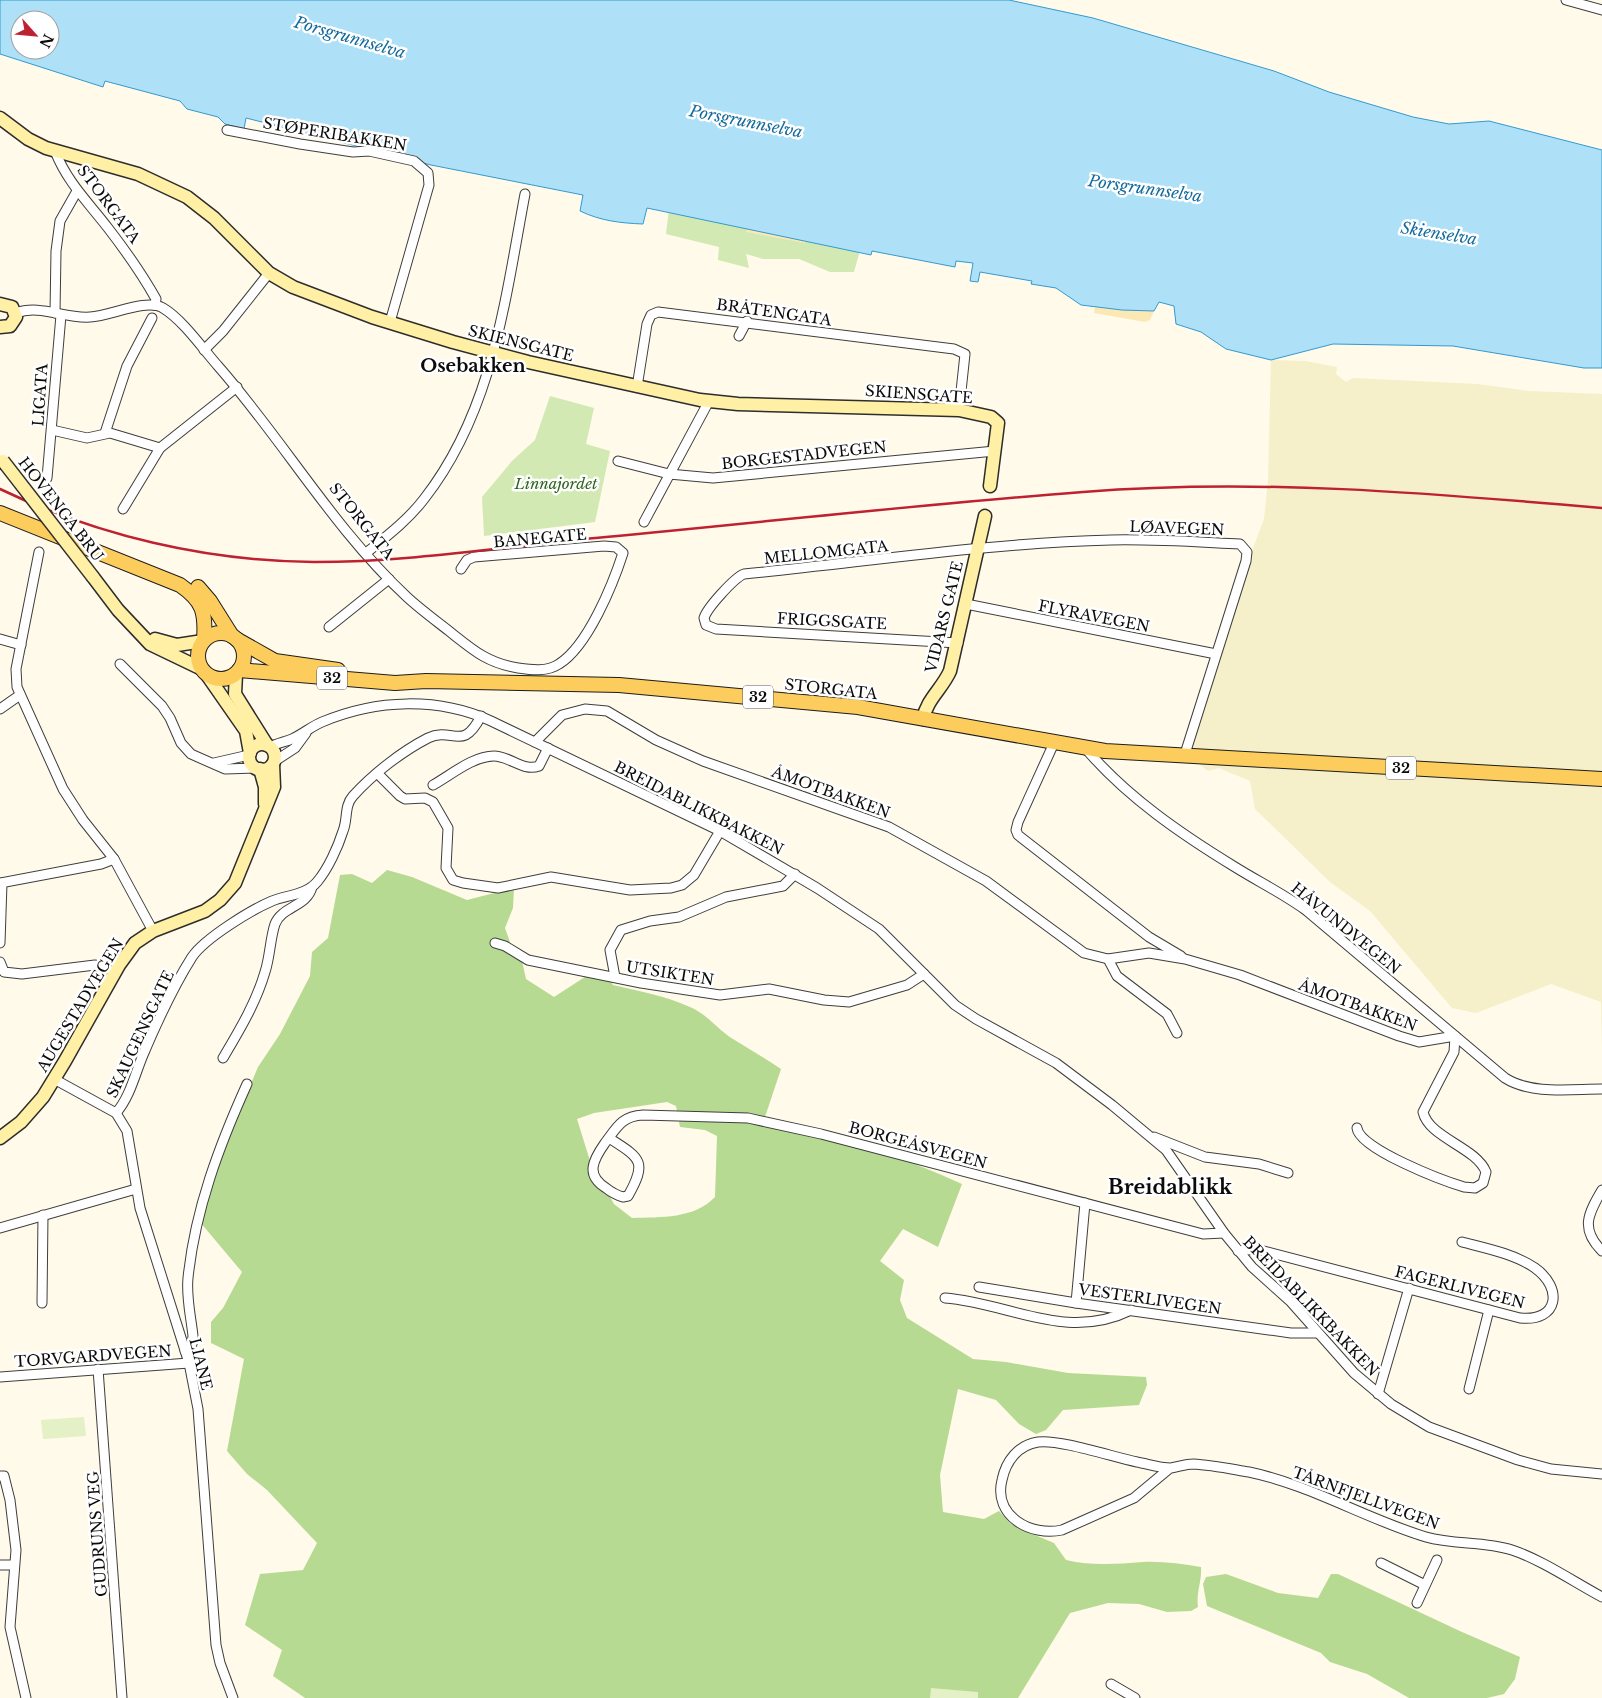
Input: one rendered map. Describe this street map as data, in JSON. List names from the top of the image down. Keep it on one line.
{"streets":{"main road":["STORGATA","32"],"street":["STØPERIBAKKEN","BRÅTENGATA","SKIENSGATE","LIGATA","BORGESTADVEGEN","HOVENGA BRU","LØAVEGEN","BANEGATE","MELLOMGATA","FLYRAVEGEN","VIDARS GATE","FRIGGSGATE","ÅMOTBAKKEN","BREIDABLIKKBAKKEN","HÅVUNDVEGEN","UTSIKTEN","AUGESTADVEGEN","SKAUGENSGATE","BORGEÅSVEGEN","FAGERLIVEGEN","VESTERLIVEGEN","TORVGARDVEGEN","LIANE","TÅRNFJELLVEGEN","GUDRUNS VEG"]},"crossings":[["STØPERIBAKKEN","SKIENSGATE"],["STORGATA","SKIENSGATE"],["STORGATA","LIGATA"],["STORGATA","HOVENGA BRU"],["STORGATA","LØAVEGEN"],["STORGATA","BANEGATE"],["STORGATA","VIDARS GATE"],["STORGATA","32"],["STORGATA","HÅVUNDVEGEN"],["BRÅTENGATA","SKIENSGATE"],["SKIENSGATE","BORGESTADVEGEN"],["HOVENGA BRU","32"],["LØAVEGEN","MELLOMGATA"],["LØAVEGEN","FLYRAVEGEN"],["LØAVEGEN","VIDARS GATE"],["MELLOMGATA","VIDARS GATE"],["MELLOMGATA","FRIGGSGATE"],["FLYRAVEGEN","VIDARS GATE"],["VIDARS GATE","FRIGGSGATE"],["ÅMOTBAKKEN","BREIDABLIKKBAKKEN"],["ÅMOTBAKKEN","HÅVUNDVEGEN"],["BREIDABLIKKBAKKEN","UTSIKTEN"],["BREIDABLIKKBAKKEN","AUGESTADVEGEN"],["BREIDABLIKKBAKKEN","BORGEÅSVEGEN"],["BREIDABLIKKBAKKEN","FAGERLIVEGEN"],["BREIDABLIKKBAKKEN","VESTERLIVEGEN"],["SKAUGENSGATE","LIANE"],["TORVGARDVEGEN","LIANE"],["TORVGARDVEGEN","GUDRUNS VEG"]],"districts":["Osebakken","Breidablikk"],"water":["Porsgrunnselva","Skienselva"],"parks":["Linnajordet"],"north":"bottom right"}
